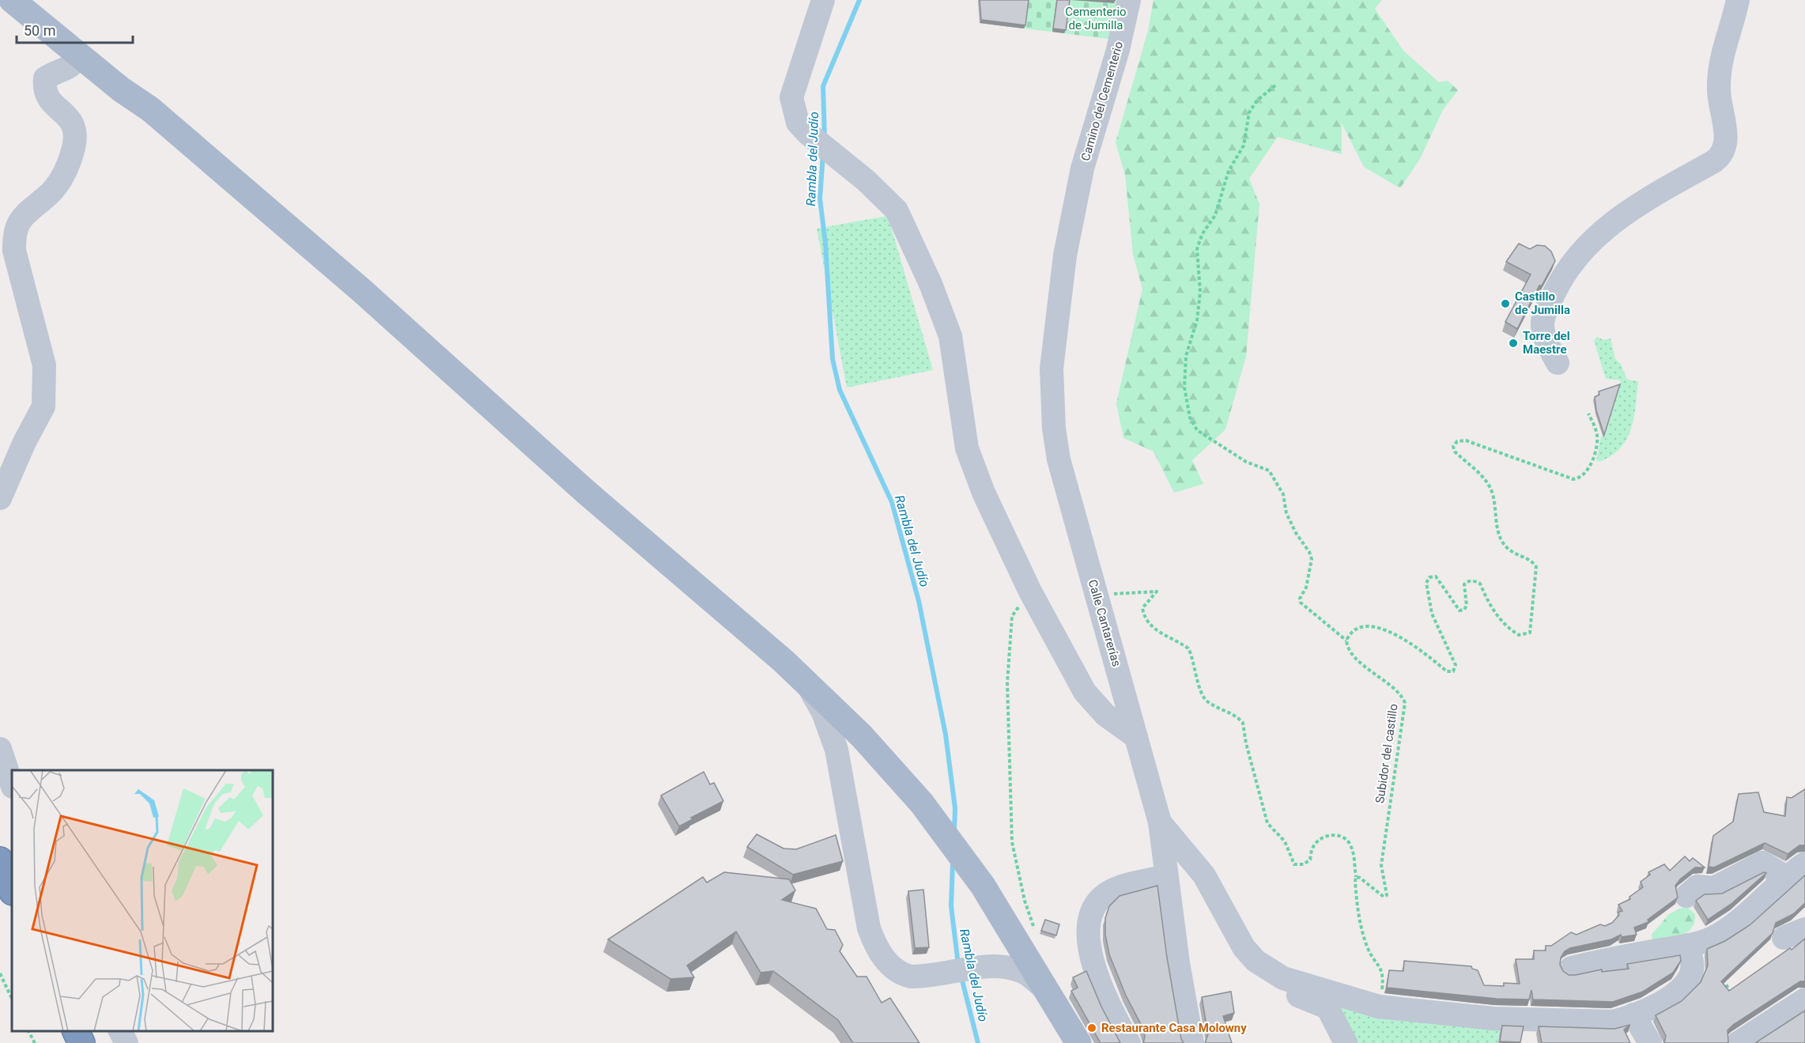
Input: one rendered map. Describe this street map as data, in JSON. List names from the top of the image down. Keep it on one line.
{"streets":{"street":["Camino del Cementerio","Calle Cantarerías"],"path":["Subidor del castillo"]},"crossings":[["Camino del Cementerio","Calle Cantarerías"]],"water":["Rambla del Judío"],"parks":["Cementerio de Jumilla"],"places":["Castillo de Jumilla","Torre del Maestre","Restaurante Casa Molowny"],"scale_bar":"50 m"}
